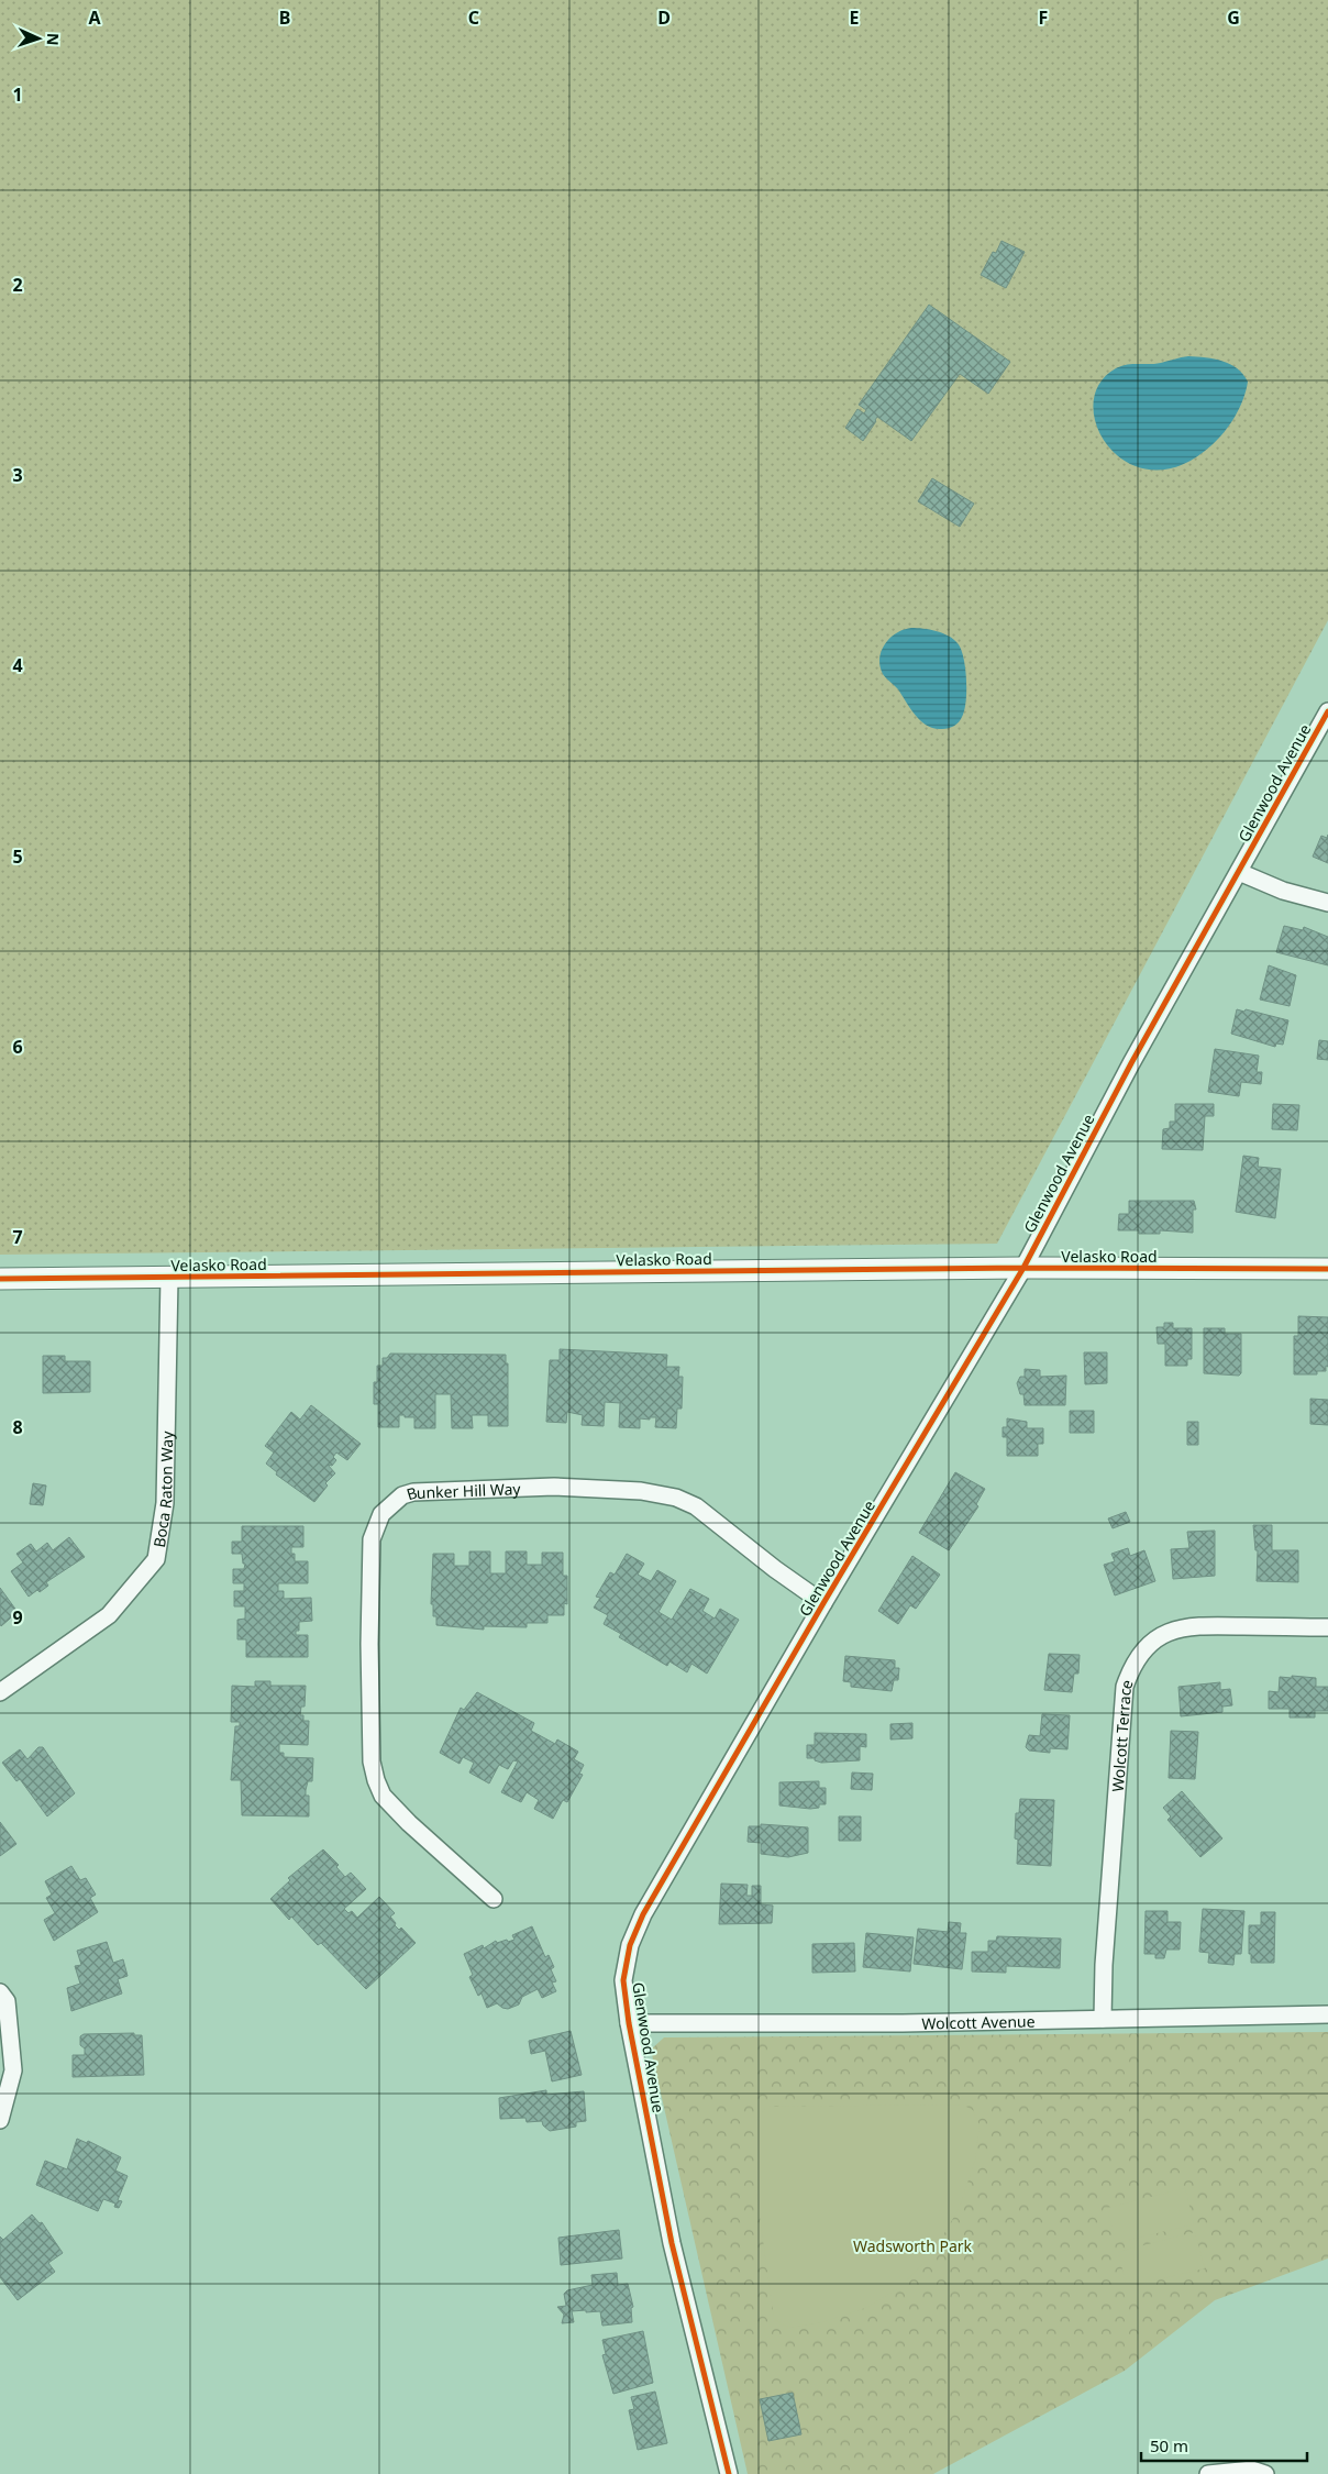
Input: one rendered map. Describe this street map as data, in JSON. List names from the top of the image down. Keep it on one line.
{"streets":{"street":["Glenwood Avenue","Velasko Road","Boca Raton Way","Bunker Hill Way","Wolcott Terrace","Wolcott Avenue"]},"crossings":[["Glenwood Avenue","Velasko Road"],["Glenwood Avenue","Bunker Hill Way"],["Glenwood Avenue","Wolcott Avenue"],["Velasko Road","Boca Raton Way"],["Wolcott Terrace","Wolcott Avenue"]],"parks":["Wadsworth Park"],"scale_bar":"50 m","north":"right","grid":{"columns":["A","B","C","D","E","F","G"],"rows":["1","2","3","4","5","6","7","8","9"]}}
